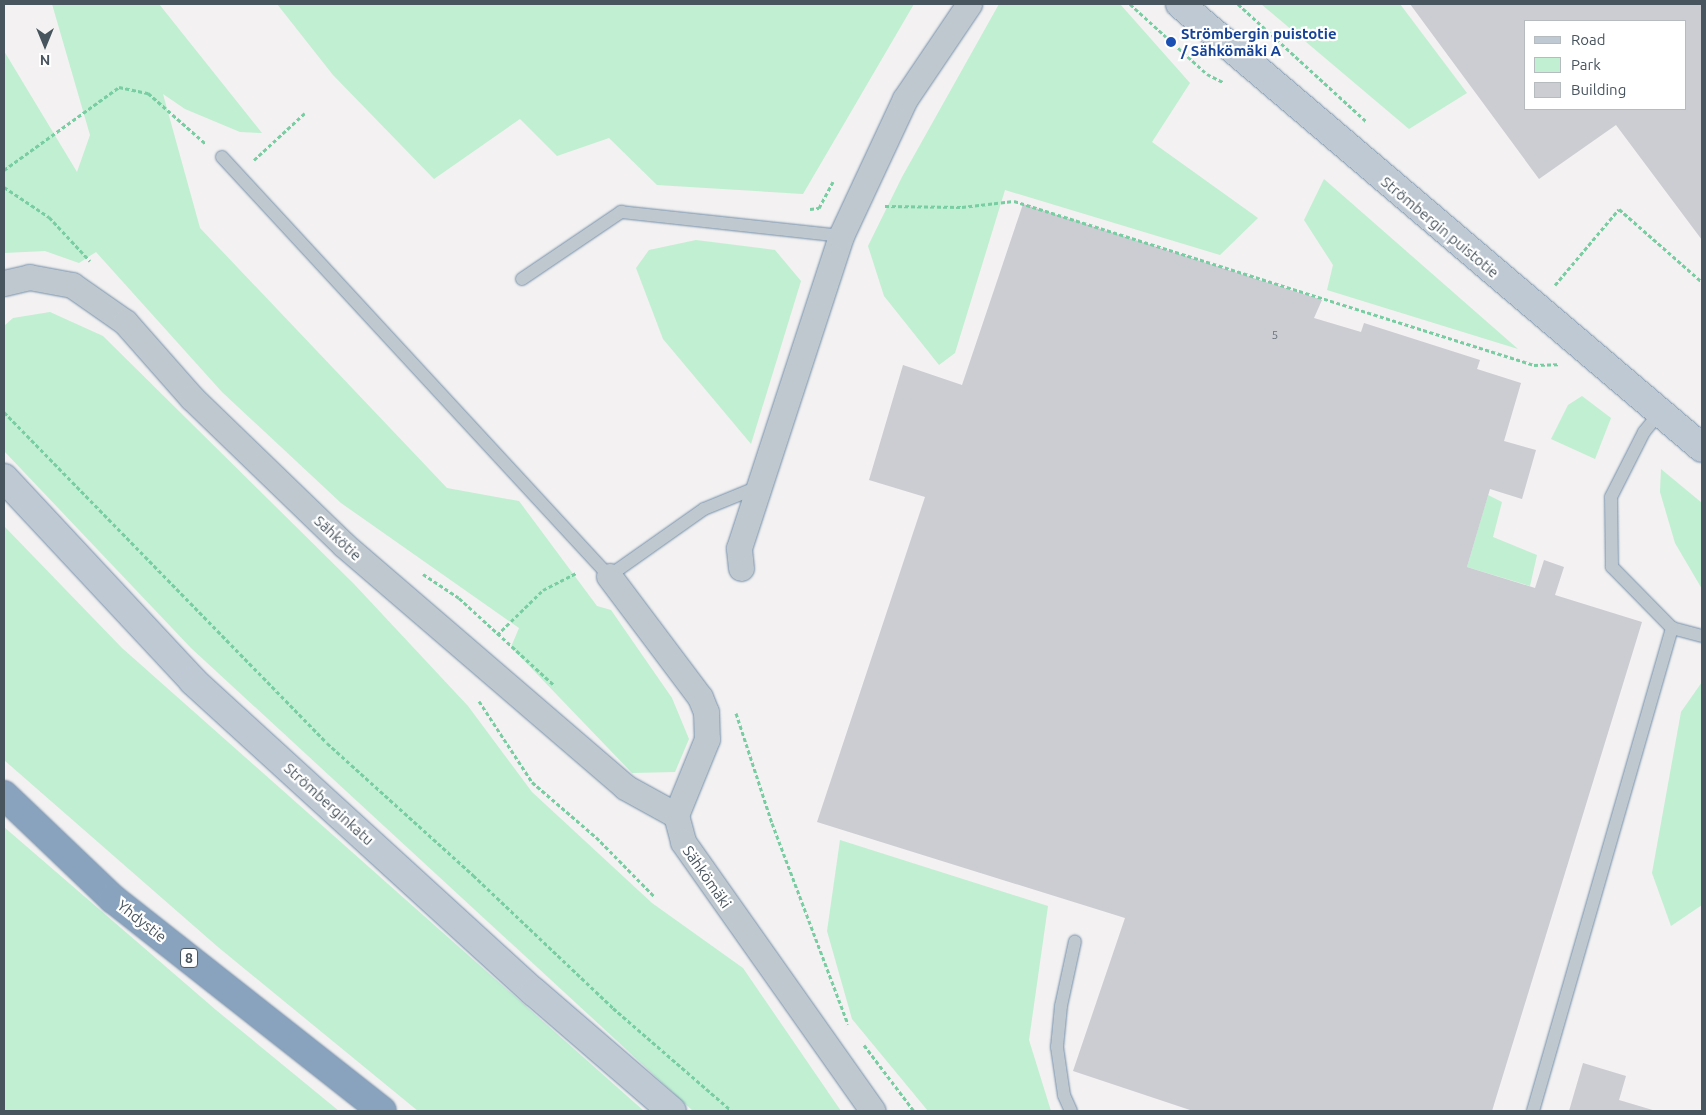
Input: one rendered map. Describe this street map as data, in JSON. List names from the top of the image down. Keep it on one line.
{"streets":{"highway":["Yhdystie","8"],"street":["Strömbergin puistotie","Sähkötie","Strömberginkatu","Sähkömäki"]},"crossings":[["Sähkötie","Sähkömäki"]],"places":["Strömbergin puistotie / Sähkömäki A"],"house_numbers":["5"],"legend":["Road","Park","Building"],"north":"bottom"}
